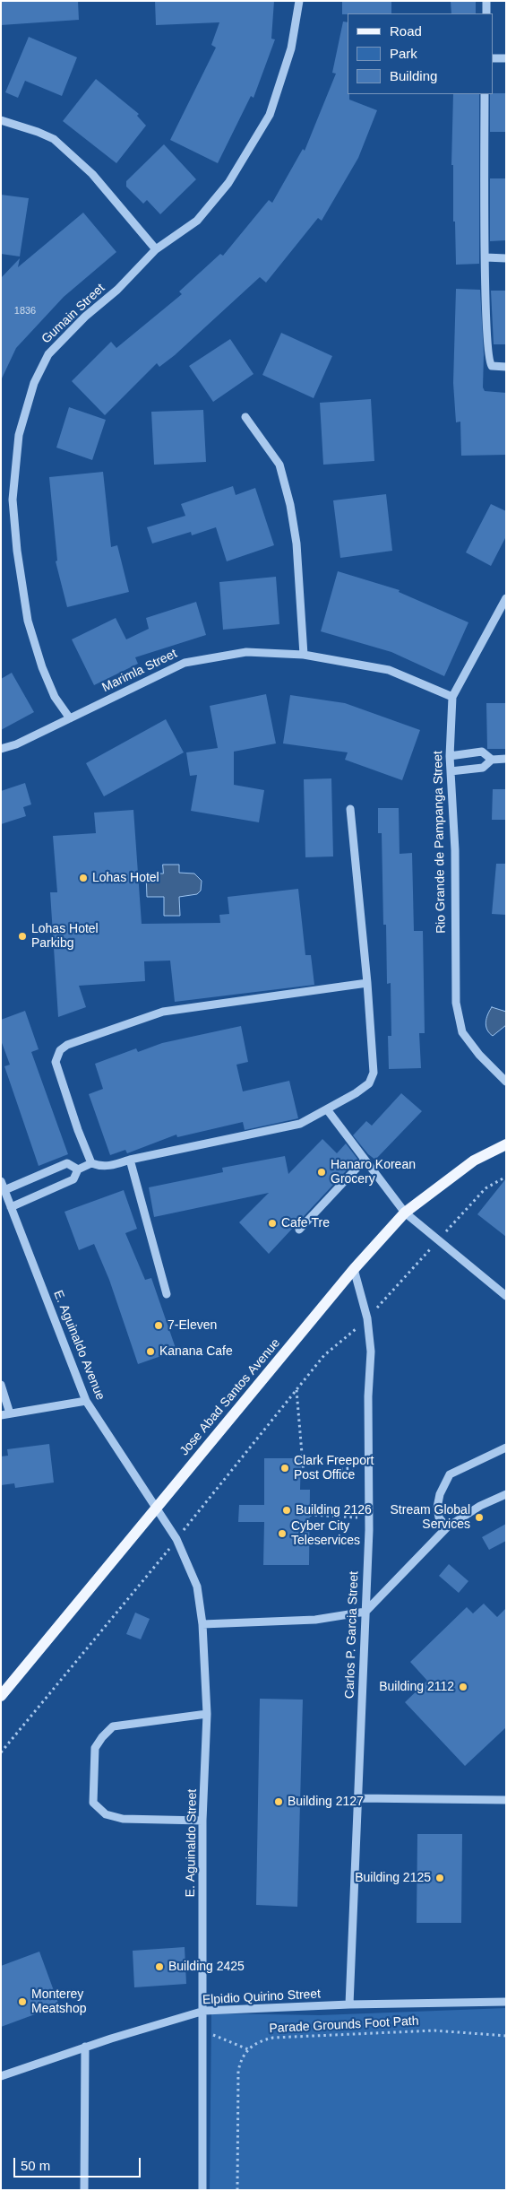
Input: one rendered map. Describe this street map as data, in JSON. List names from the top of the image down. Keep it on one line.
{"streets":{"main road":["Jose Abad Santos Avenue"],"street":["Gumain Street","Marimla Street","Rio Grande de Pampanga Street","E. Aguinaldo Avenue","Carlos P. Garcia Street","E. Aguinaldo Street","Elpidio Quirino Street"],"path":["Parade Grounds Foot Path"]},"crossings":[["Gumain Street","Marimla Street"],["Marimla Street","Rio Grande de Pampanga Street"],["E. Aguinaldo Avenue","Jose Abad Santos Avenue"],["E. Aguinaldo Avenue","E. Aguinaldo Street"],["Jose Abad Santos Avenue","Carlos P. Garcia Street"],["Jose Abad Santos Avenue","E. Aguinaldo Street"],["Carlos P. Garcia Street","Elpidio Quirino Street"],["E. Aguinaldo Street","Elpidio Quirino Street"]],"places":["Lohas Hotel","Lohas Hotel Parkibg","Hanaro Korean Grocery","Cafe Tre","7-Eleven","Kanana Cafe","Clark Freeport Post Office","Building 2126","Stream Global Services","Cyber City Teleservices","Building 2112","Building 2127","Building 2125","Building 2425","Monterey Meatshop"],"house_numbers":["1836"],"legend":["Road","Park","Building"],"scale_bar":"50 m"}
